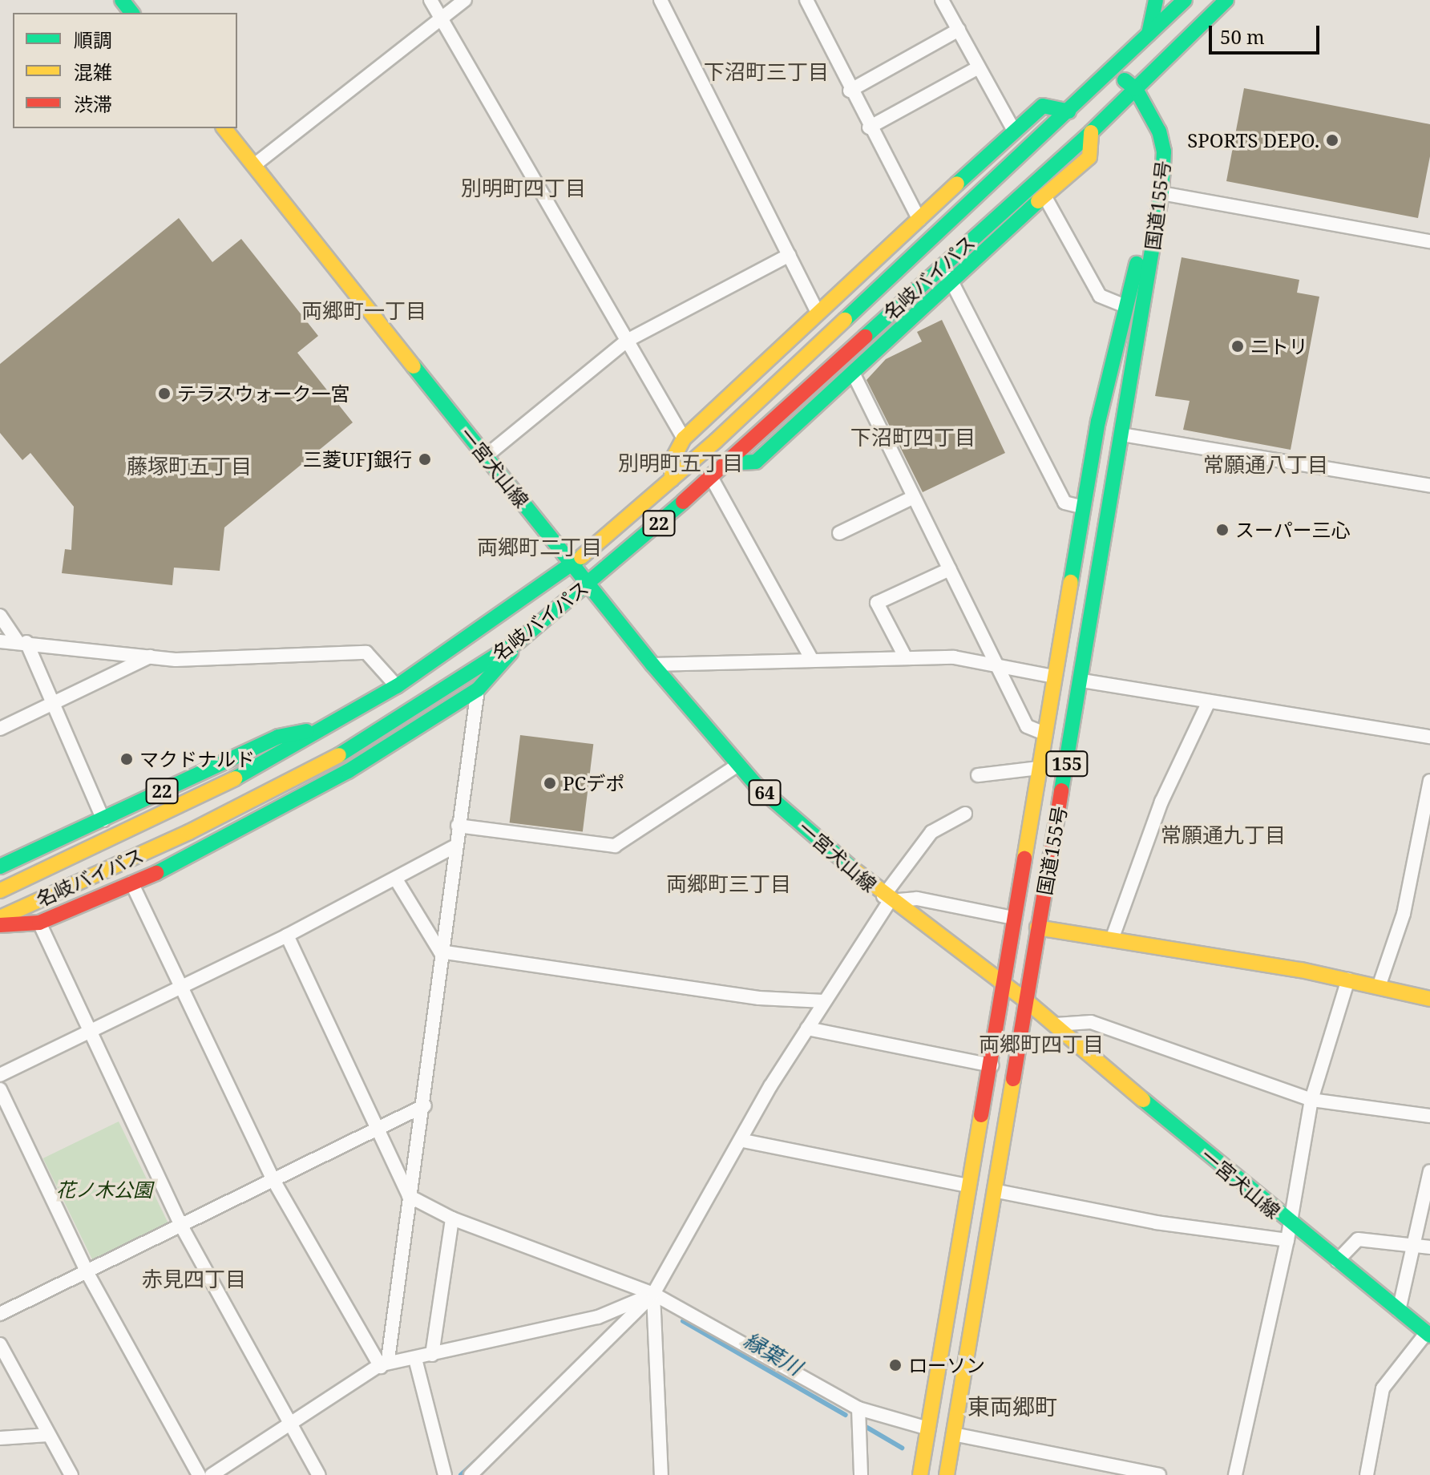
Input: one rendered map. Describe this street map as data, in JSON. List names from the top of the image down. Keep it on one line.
{"streets":{"main road":["国道155号","名岐バイパス","一宮犬山線","22","155","64"]},"crossings":[["国道155号","名岐バイパス"],["国道155号","一宮犬山線"],["名岐バイパス","一宮犬山線"],["名岐バイパス","22"]],"districts":["下沼町三丁目","別明町四丁目","両郷町一丁目","下沼町四丁目","別明町五丁目","常願通八丁目","藤塚町五丁目","両郷町二丁目","常願通九丁目","両郷町三丁目","両郷町四丁目","赤見四丁目","東両郷町"],"water":["縁葉川"],"parks":["花ノ木公園"],"places":["SPORTS DEPO.","ニトリ","テラスウォーク一宮","三菱UFJ銀行","スーパー三心","マクドナルド","PCデポ","ローソン"],"legend":["順調","混雑","渋滞"],"scale_bar":"50 m"}
